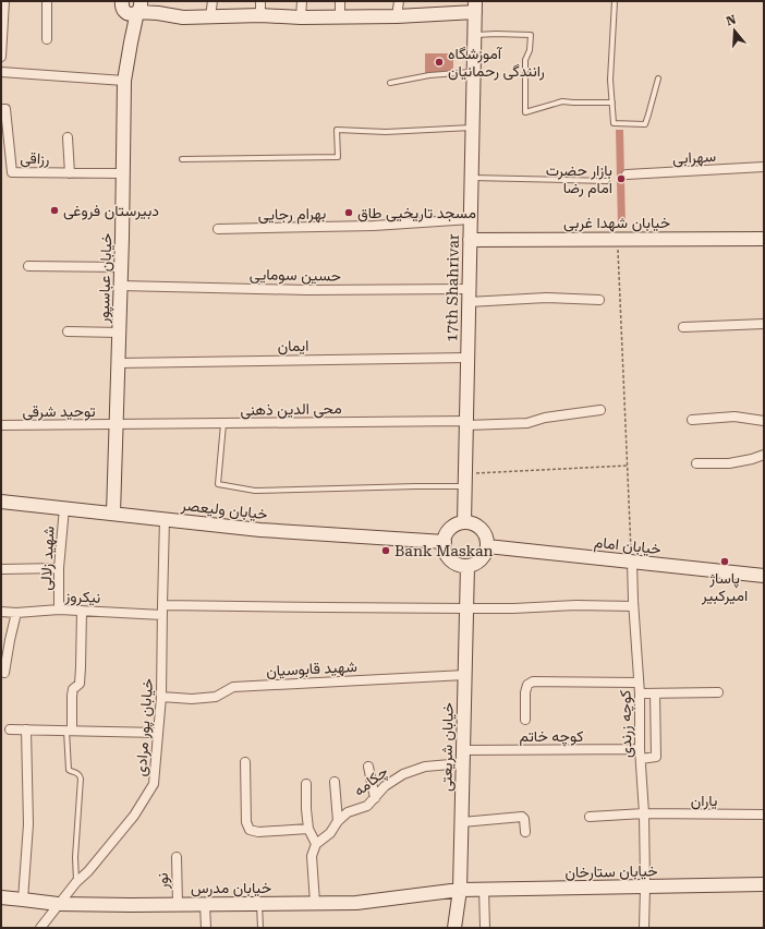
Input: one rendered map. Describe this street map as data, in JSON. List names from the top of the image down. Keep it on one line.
{"streets":{"main road":["خیابان شهدا غربی","خیابان عباسپور","17th Shahrivar","خیابان ولیعصر","خیابان امام","خیابان شریعتی","خیابان ستارخان","خیابان مدرس"],"street":["سهرابی","رزاقی","بهرام رجایی","حسین سومایی","ایمان","محی الدین ذهنی","توحید شرقی","شهید زلالی","نیکروز","شهید قابوسیان","کوچه زرندی","خیابان پور مرادی","کوچه خاتم","چکامه","یاران","نور"]},"crossings":[["رزاقی","خیابان عباسپور"],["بهرام رجایی","17th Shahrivar"],["خیابان شهدا غربی","17th Shahrivar"],["حسین سومایی","خیابان عباسپور"],["حسین سومایی","17th Shahrivar"],["خیابان عباسپور","ایمان"],["خیابان عباسپور","محی الدین ذهنی"],["خیابان عباسپور","توحید شرقی"],["خیابان عباسپور","خیابان ولیعصر"],["17th Shahrivar","ایمان"],["17th Shahrivar","محی الدین ذهنی"],["17th Shahrivar","خیابان ولیعصر"],["17th Shahrivar","خیابان امام"],["17th Shahrivar","خیابان شریعتی"],["محی الدین ذهنی","توحید شرقی"],["خیابان ولیعصر","خیابان امام"],["خیابان ولیعصر","شهید زلالی"],["خیابان ولیعصر","خیابان پور مرادی"],["خیابان ولیعصر","خیابان شریعتی"],["خیابان امام","کوچه زرندی"],["خیابان امام","خیابان شریعتی"],["شهید زلالی","نیکروز"],["نیکروز","خیابان پور مرادی"],["شهید قابوسیان","خیابان پور مرادی"],["شهید قابوسیان","خیابان شریعتی"],["کوچه زرندی","کوچه خاتم"],["کوچه زرندی","یاران"],["کوچه زرندی","خیابان ستارخان"],["خیابان پور مرادی","خیابان مدرس"],["کوچه خاتم","خیابان شریعتی"],["کوچه خاتم","چکامه"],["خیابان شریعتی","چکامه"],["خیابان شریعتی","خیابان ستارخان"],["خیابان شریعتی","خیابان مدرس"],["خیابان ستارخان","خیابان مدرس"],["نور","خیابان مدرس"]],"places":["آموزشگاه رانندگی رحمانیان","بازار حضرت امام رضا","دبیرستان فروغی","مسجد تاریخیی طاق","Bank Maskan","پاساژ امیرکبیر"],"north":"top"}
